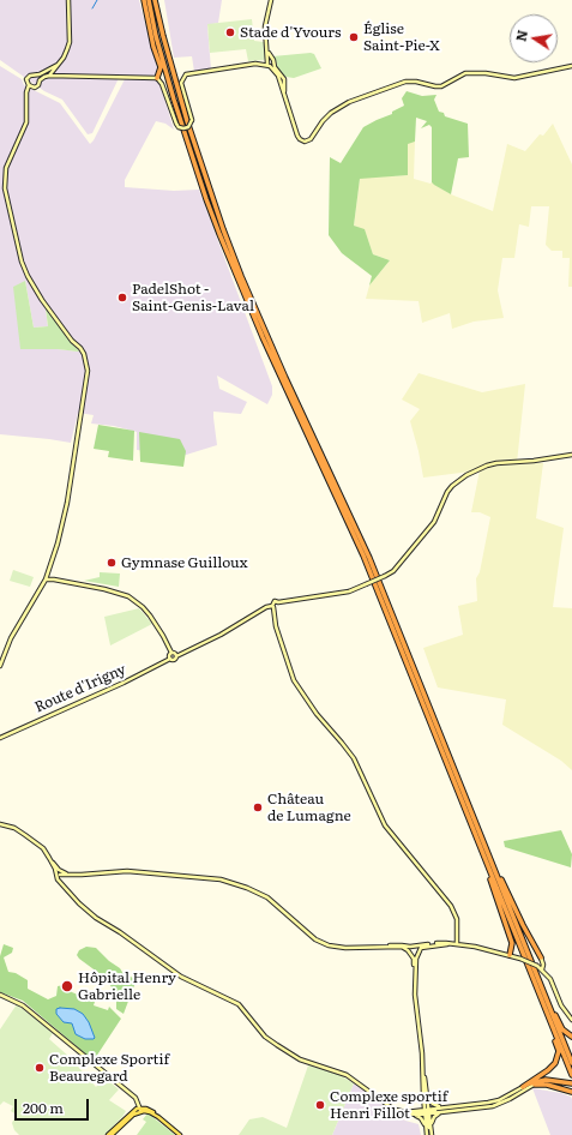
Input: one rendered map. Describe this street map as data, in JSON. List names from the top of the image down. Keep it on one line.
{"streets":{"street":["Route d'Irigny"]},"places":["Stade d'Yvours","Église Saint-Pie-X","PadelShot - Saint-Genis-Laval","Gymnase Guilloux","Château de Lumagne","Hôpital Henry Gabrielle","Complexe Sportif Beauregard","Complexe sportif Henri Fillot"],"scale_bar":"200 m","north":"left"}
